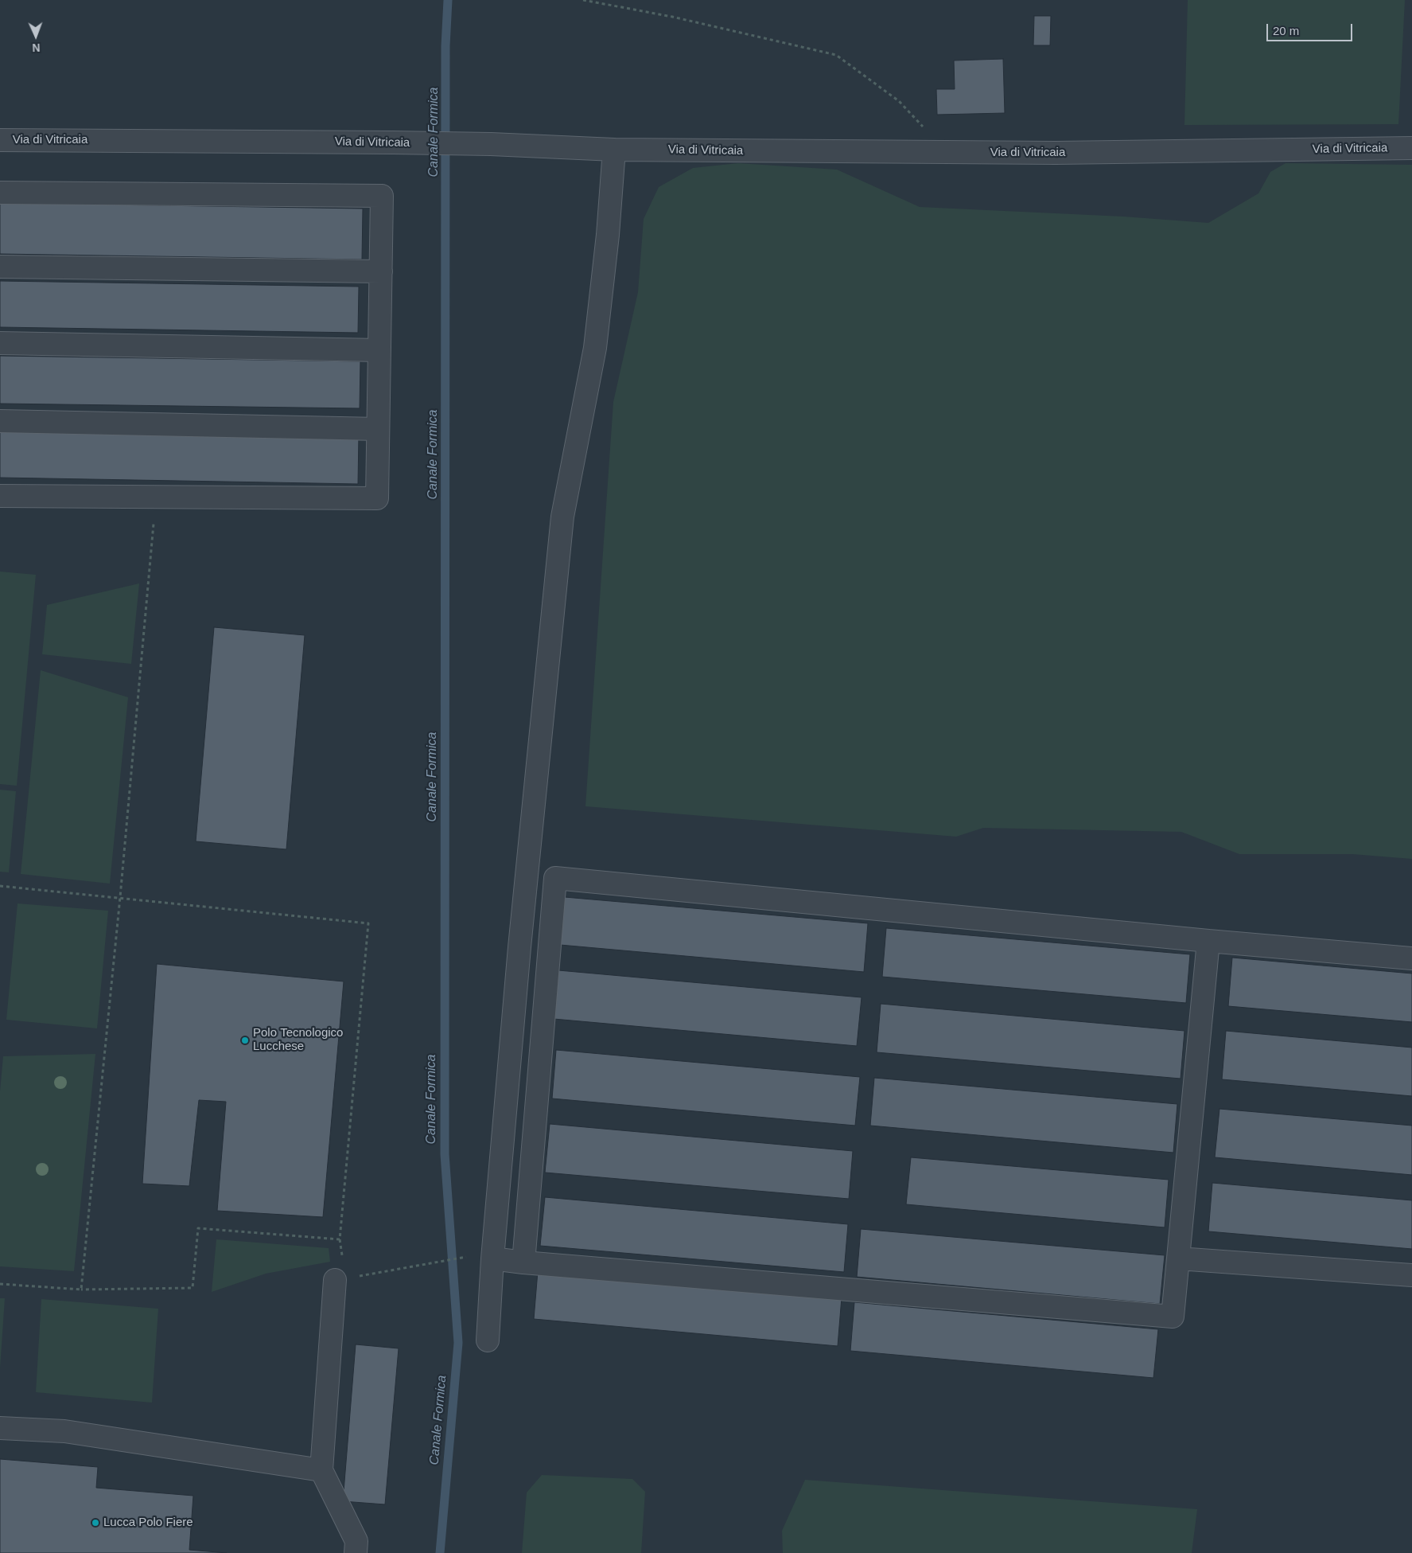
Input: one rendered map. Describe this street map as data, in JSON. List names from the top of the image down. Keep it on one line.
{"streets":{"street":["Via di Vitricaia"]},"water":["Canale Formica"],"places":["Polo Tecnologico Lucchese","Lucca Polo Fiere"],"scale_bar":"20 m","north":"bottom"}
